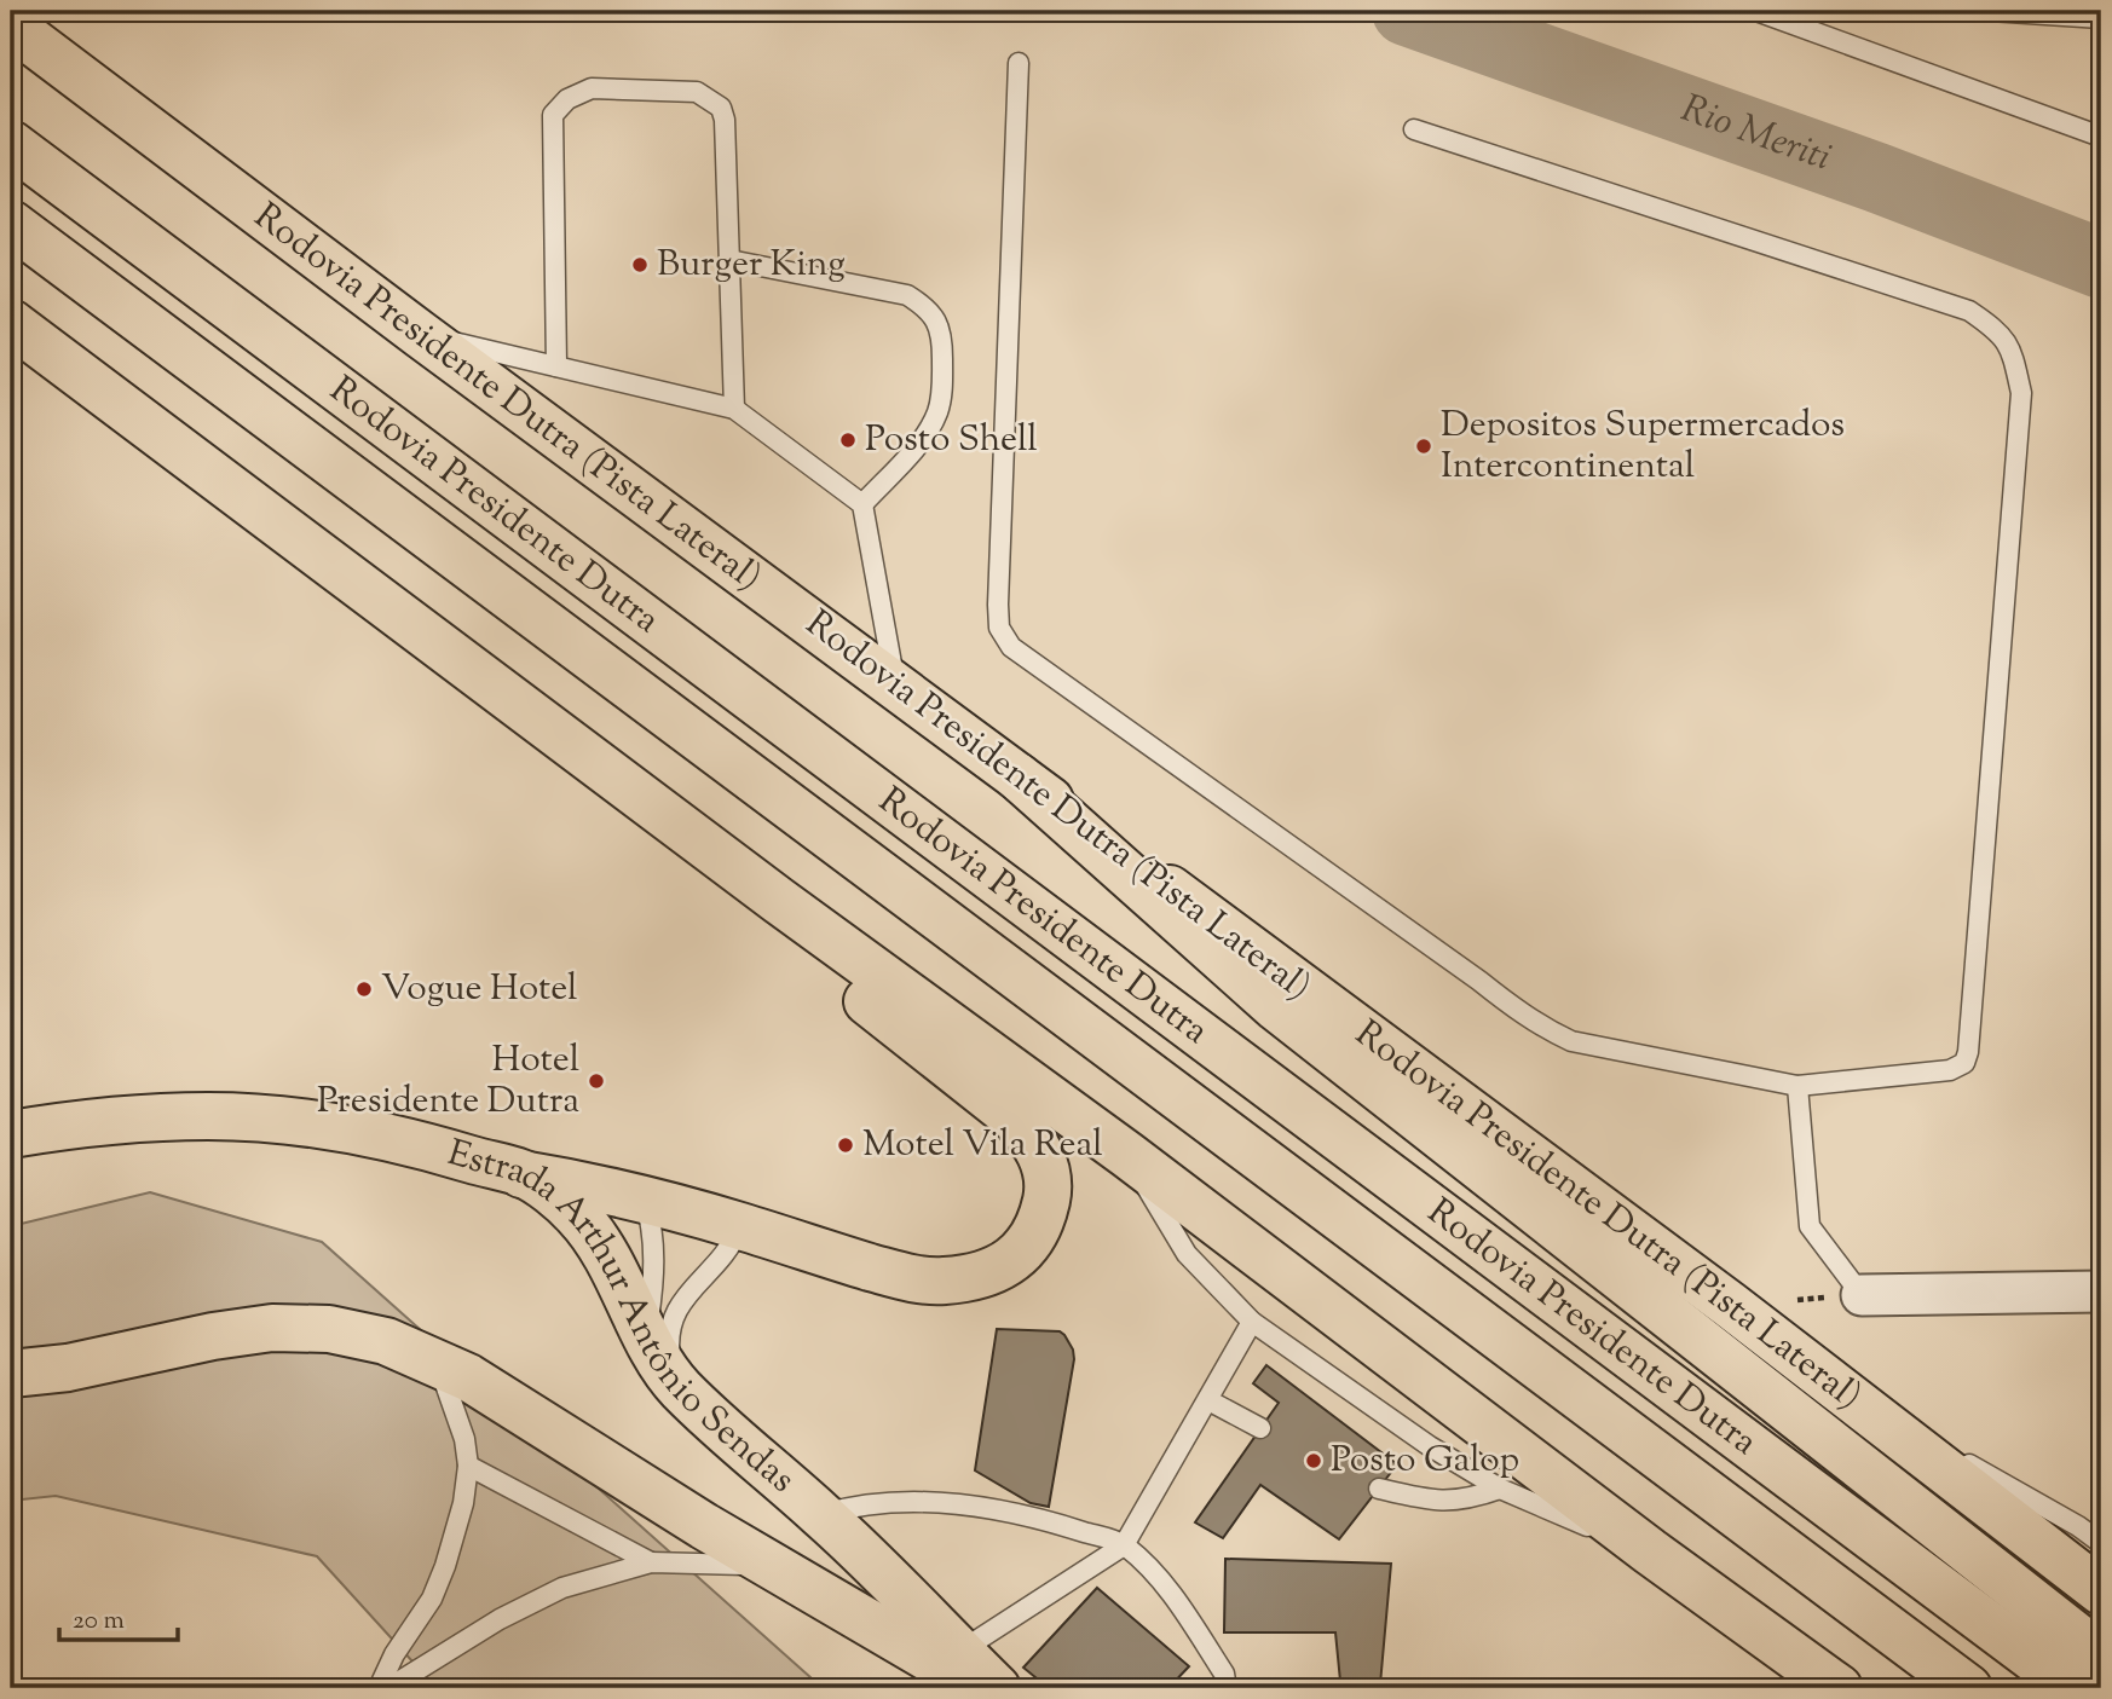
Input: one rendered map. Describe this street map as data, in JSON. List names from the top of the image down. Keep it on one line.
{"streets":{"main road":["Rodovia Presidente Dutra (Pista Lateral)","Rodovia Presidente Dutra","Estrada Arthur Antônio Sendas"]},"water":["Rio Meriti"],"places":["Burger King","Posto Shell","Depositos Supermercados Intercontinental","Vogue Hotel","Hotel Presidente Dutra","Motel Vila Real","Posto Galop"],"scale_bar":"20 m"}
